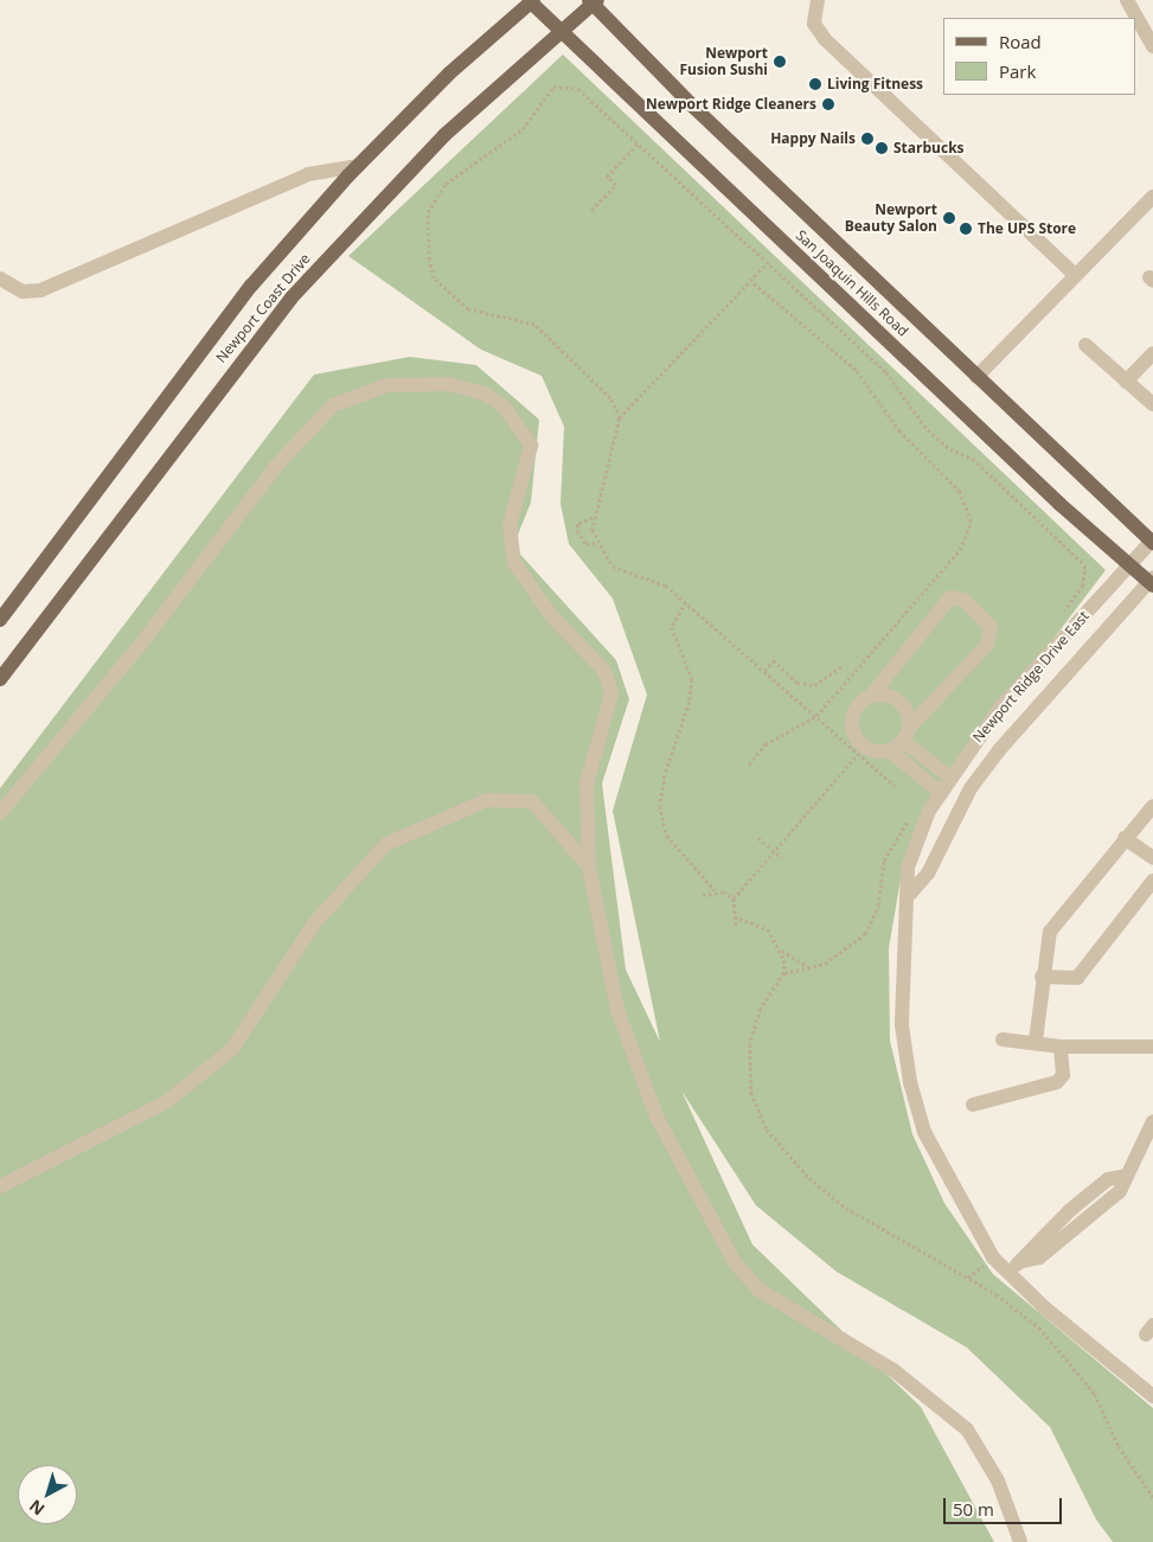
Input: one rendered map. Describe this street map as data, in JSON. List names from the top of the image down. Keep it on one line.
{"streets":{"main road":["San Joaquin Hills Road","Newport Coast Drive"],"street":["Newport Ridge Drive East"]},"crossings":[["San Joaquin Hills Road","Newport Coast Drive"],["San Joaquin Hills Road","Newport Ridge Drive East"]],"places":["Newport Fusion Sushi","Living Fitness","Newport Ridge Cleaners","Happy Nails","Starbucks","Newport Beauty Salon","The UPS Store"],"legend":["Road","Park"],"scale_bar":"50 m","north":"bottom left"}
